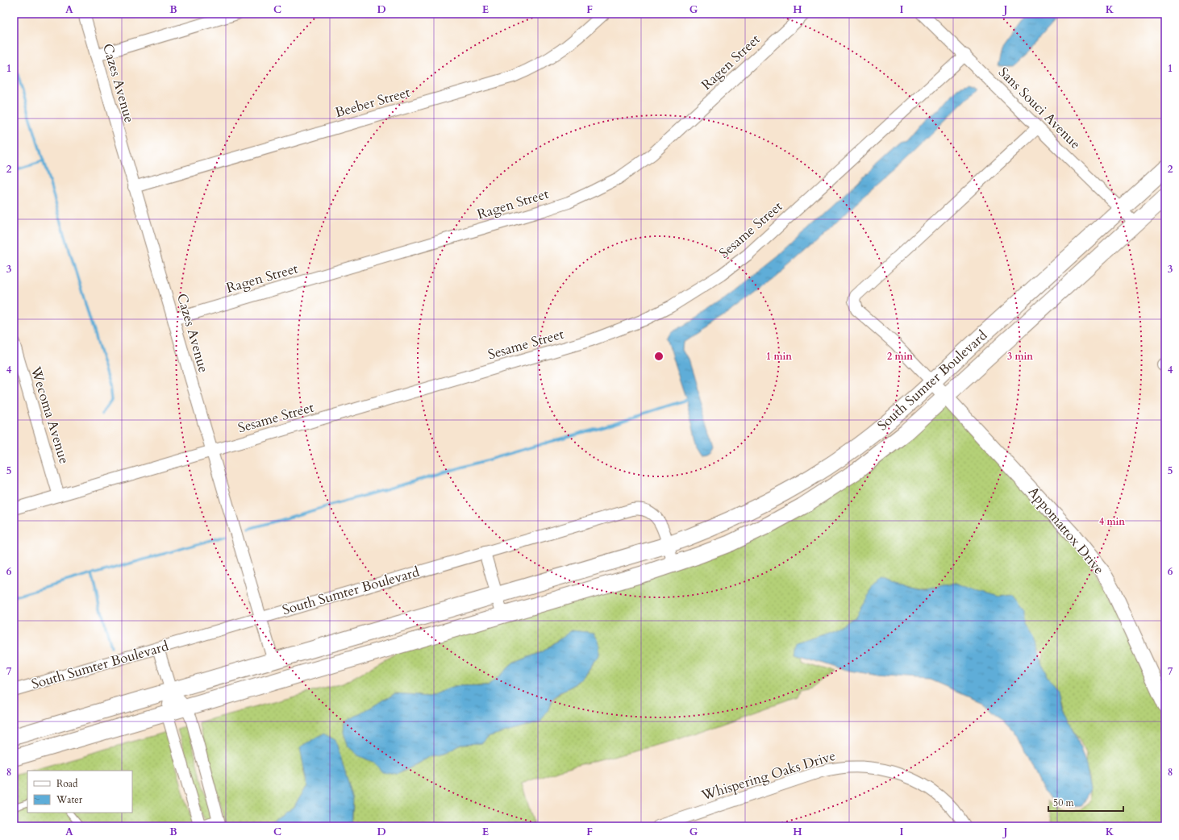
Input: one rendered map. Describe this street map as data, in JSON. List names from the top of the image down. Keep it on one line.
{"streets":{"main road":["South Sumter Boulevard"],"street":["Ragen Street","Cazes Avenue","Beeber Street","Sans Souci Avenue","Sesame Street","Wecoma Avenue","Appomattox Drive","Whispering Oaks Drive"]},"crossings":[["Ragen Street","Cazes Avenue"],["Cazes Avenue","Beeber Street"],["Cazes Avenue","Sesame Street"],["Cazes Avenue","South Sumter Boulevard"],["Sans Souci Avenue","Sesame Street"],["Sans Souci Avenue","South Sumter Boulevard"],["Sesame Street","Wecoma Avenue"],["South Sumter Boulevard","Appomattox Drive"]],"legend":["Road","Water"],"scale_bar":"50 m","grid":{"columns":["A","B","C","D","E","F","G","H","I","J","K"],"rows":["1","2","3","4","5","6","7","8"]},"rings":["1 min","2 min","3 min","4 min"]}
